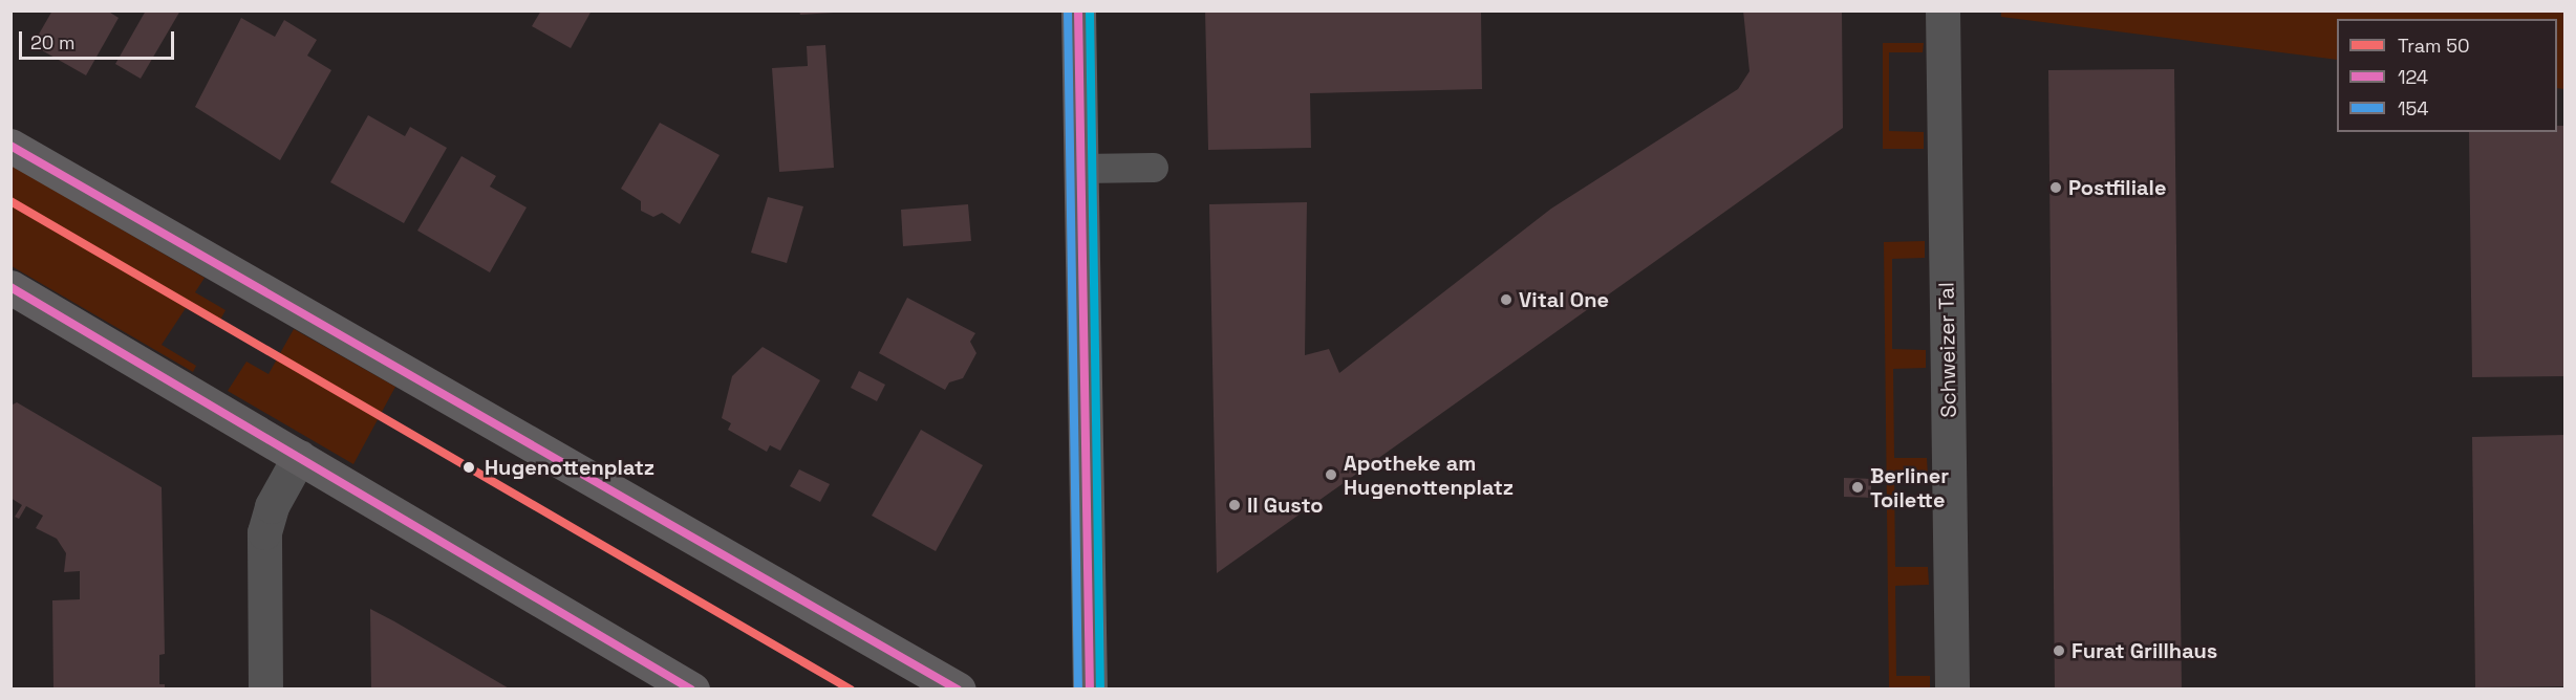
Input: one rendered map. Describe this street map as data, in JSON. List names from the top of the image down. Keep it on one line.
{"streets":{"street":["Schweizer Tal"]},"places":["Postfiliale","Vital One","Hugenottenplatz","Apotheke am Hugenottenplatz","Berliner Toilette","Il Gusto","Furat Grillhaus"],"lines":["transit line 124","transit line 154","tram line 50"],"legend":["Tram 50","124","154"],"scale_bar":"20 m"}
